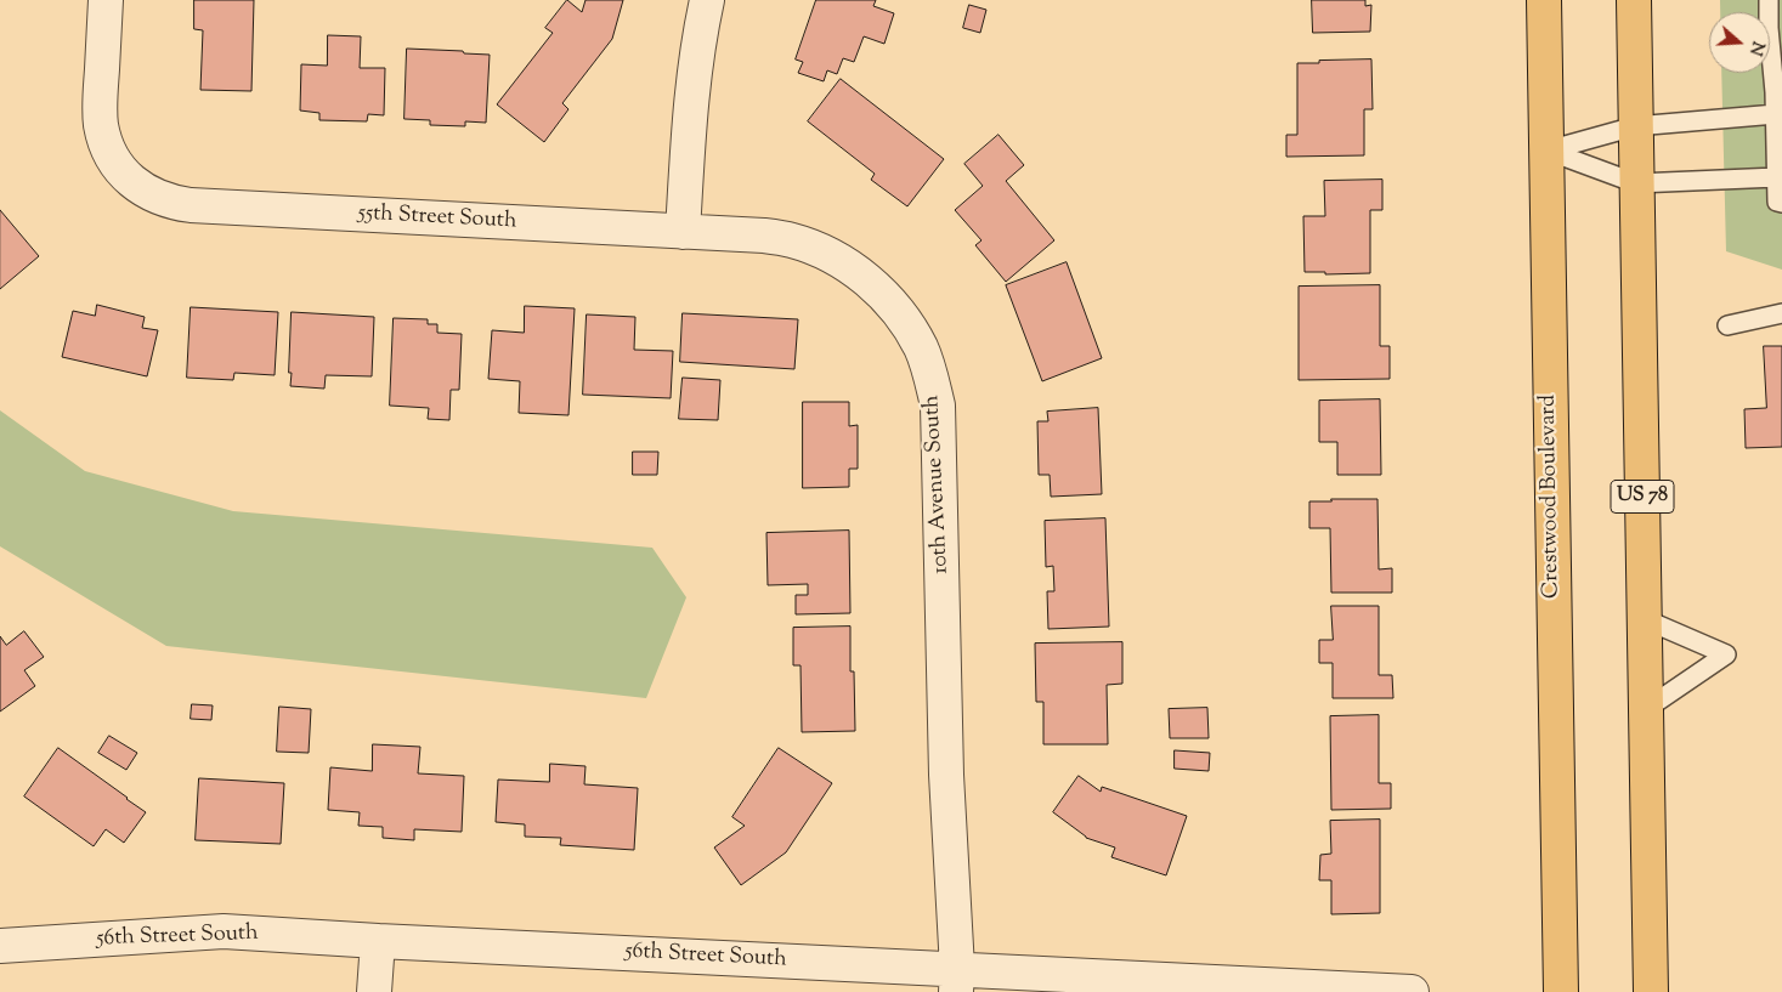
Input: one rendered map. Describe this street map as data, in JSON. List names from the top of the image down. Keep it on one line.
{"streets":{"main road":["Crestwood Boulevard","US 78"],"street":["55th Street South","10th Avenue South","56th Street South"]},"crossings":[["55th Street South","10th Avenue South"],["10th Avenue South","56th Street South"]],"north":"right"}
